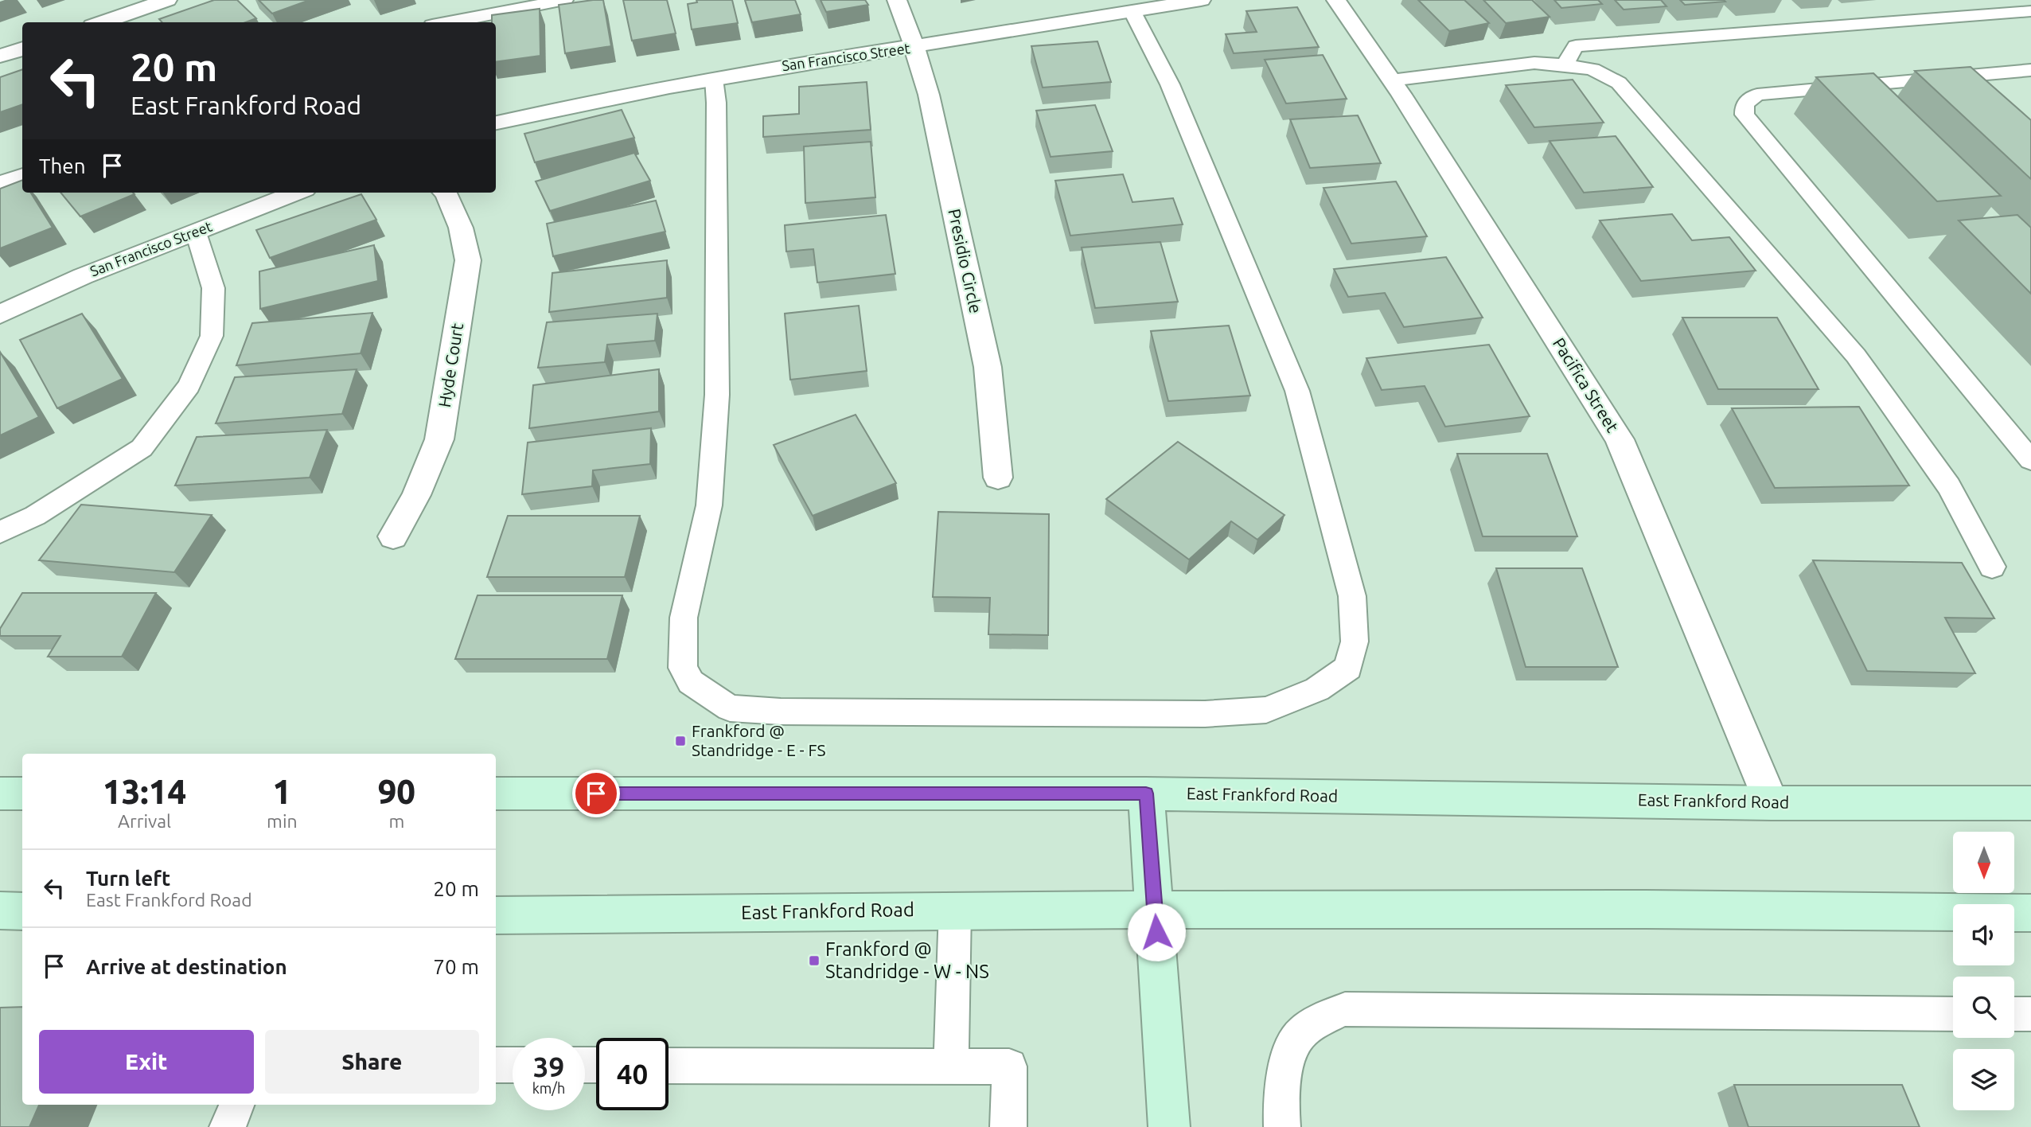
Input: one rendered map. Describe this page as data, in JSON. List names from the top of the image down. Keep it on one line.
{"streets":{"main road":["East Frankford Road"],"street":["San Francisco Street","Presidio Circle","Hyde Court","Pacifica Street"]},"crossings":[["San Francisco Street","Presidio Circle"],["Pacifica Street","East Frankford Road"]],"places":{"transit":["Frankford @ Standridge - E - FS","Frankford @ Standridge - W - NS"]},"north":"bottom","page":{"turn":["20 m","East Frankford Road"],"then":"Then","eta":["13:14","Arrival","1","min","90","m"],"list":[{"name":"Turn left","note":"East Frankford Road","value":"20 m"},{"name":"Arrive at destination","value":"70 m"}],"buttons":["Exit","Share"],"speed":"39 km/h","limit":"40"}}
